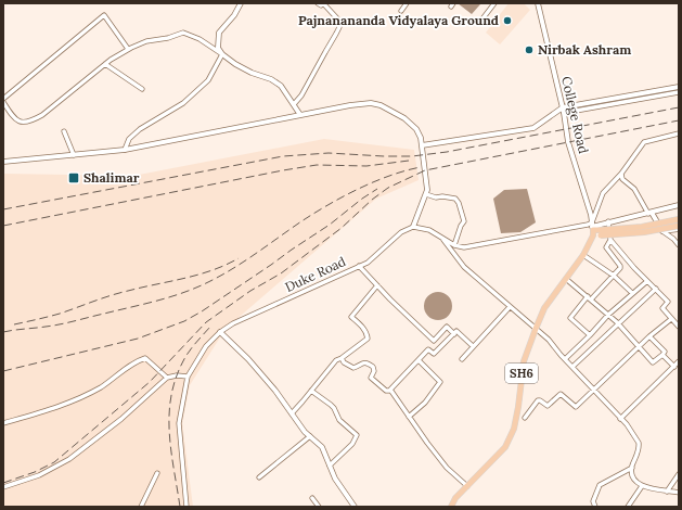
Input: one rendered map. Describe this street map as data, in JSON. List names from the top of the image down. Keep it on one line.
{"streets":{"main road":["SH6"],"street":["College Road","Duke Road"]},"crossings":[["College Road","SH6"]],"places":{"other":["Pajnanananda Vidyalaya Ground","Nirbak Ashram"],"transit":["Shalimar"]}}
